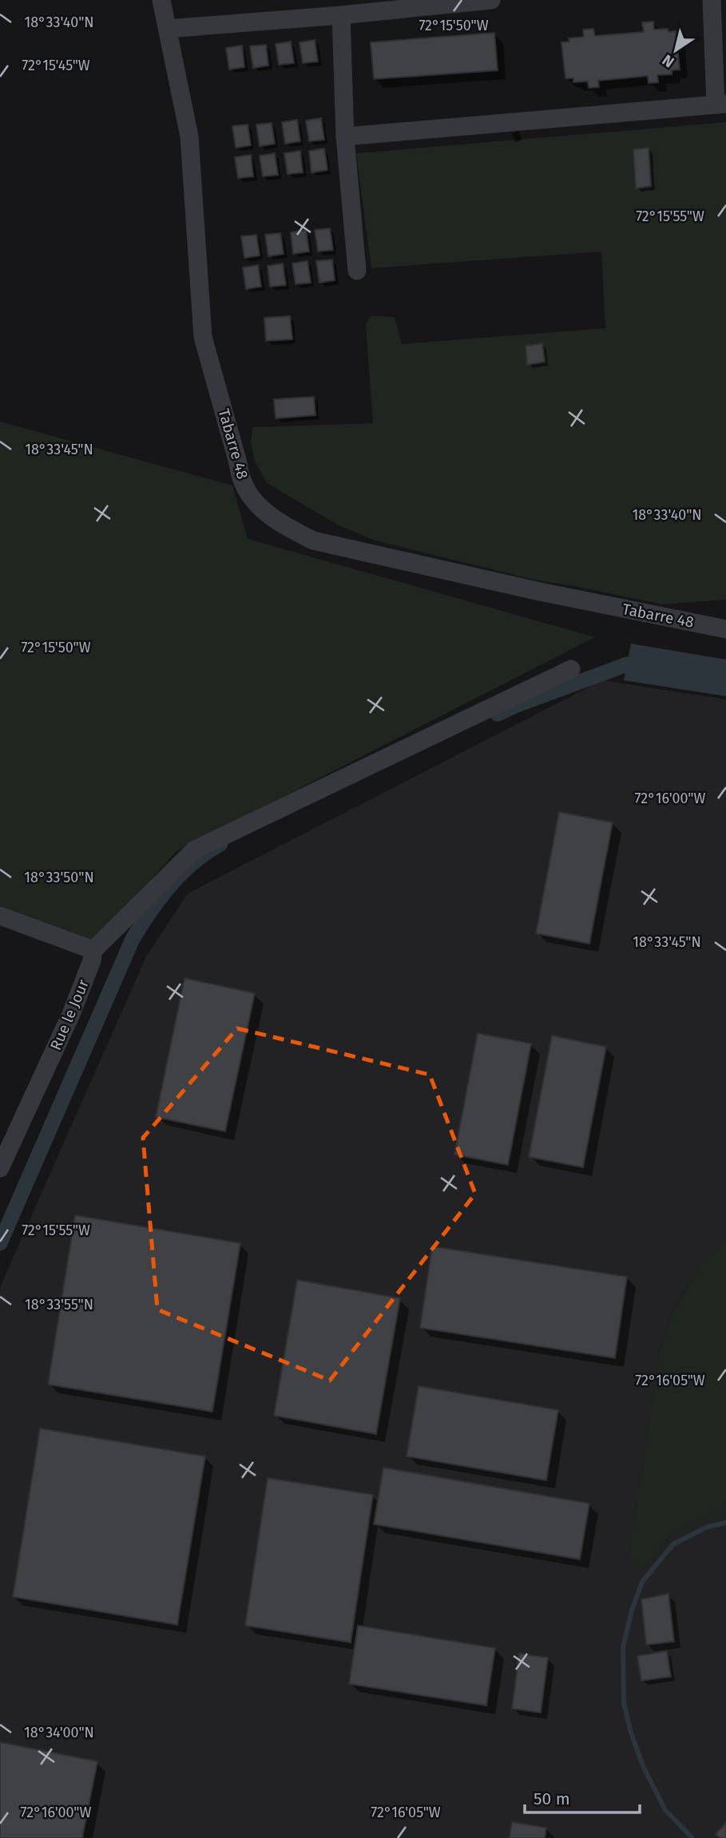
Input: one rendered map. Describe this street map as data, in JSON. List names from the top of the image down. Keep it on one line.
{"streets":{"street":["Tabarre 48","Rue le Jour"]},"scale_bar":"50 m","north":"bottom left","coordinates":["18°33'40\"N","72°15'50\"W","72°15'45\"W","72°15'55\"W","18°33'45\"N","72°16'00\"W","18°33'50\"N","18°33'55\"N","72°16'05\"W","18°34'00\"N"]}
